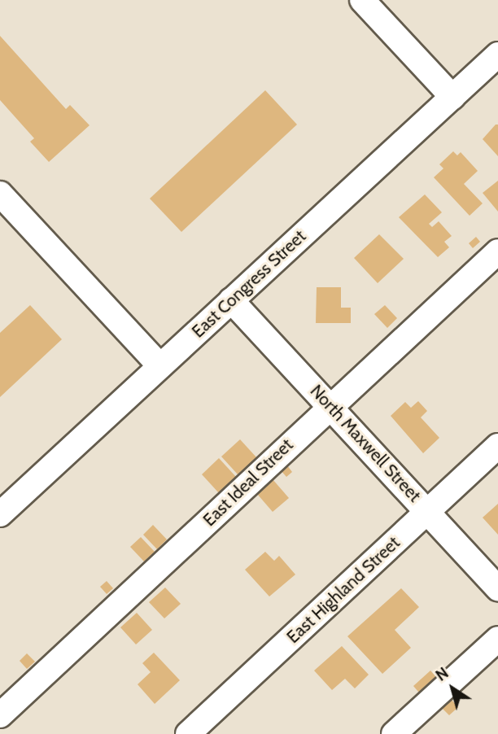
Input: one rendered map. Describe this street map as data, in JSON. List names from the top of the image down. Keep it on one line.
{"streets":{"street":["East Congress Street","North Maxwell Street","East Ideal Street","East Highland Street"]},"crossings":[["East Congress Street","North Maxwell Street"],["North Maxwell Street","East Ideal Street"],["North Maxwell Street","East Highland Street"]],"north":"top left"}
